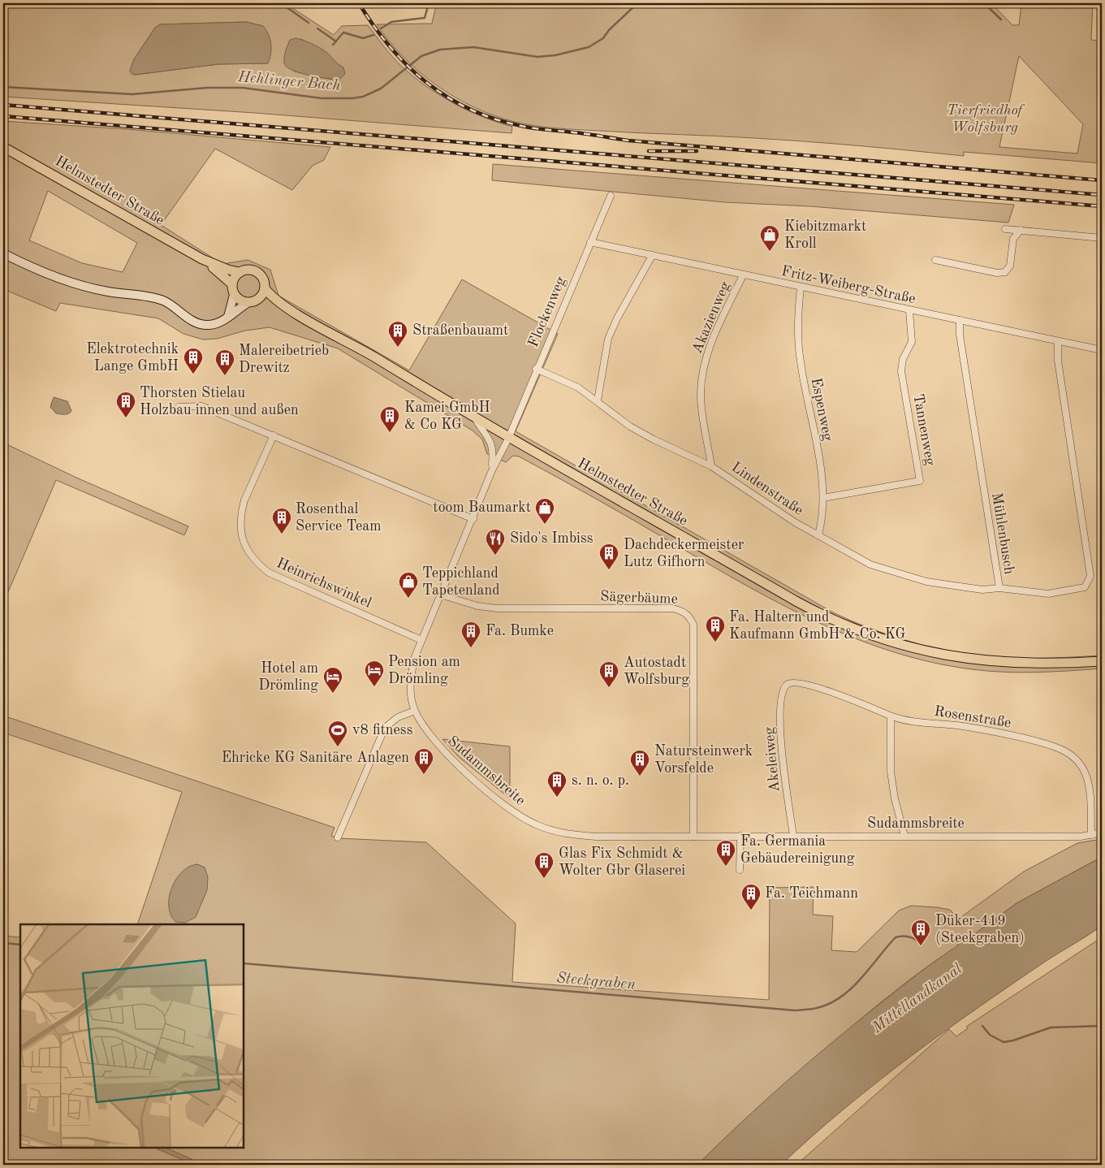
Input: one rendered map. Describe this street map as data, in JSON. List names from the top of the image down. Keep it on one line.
{"streets":{"main road":["Helmstedter Straße"],"street":["Fritz-Weiberg-Straße","Flockenweg","Akazienweg","Espenweg","Tannenweg","Lindenstraße","Mühlenbusch","Heinrichswinkel","Sägerbäume","Rosenstraße","Akeleiweg","Sudammsbreite"]},"crossings":[["Helmstedter Straße","Flockenweg"],["Helmstedter Straße","Sudammsbreite"],["Fritz-Weiberg-Straße","Flockenweg"],["Fritz-Weiberg-Straße","Akazienweg"],["Fritz-Weiberg-Straße","Espenweg"],["Fritz-Weiberg-Straße","Tannenweg"],["Fritz-Weiberg-Straße","Mühlenbusch"],["Flockenweg","Lindenstraße"],["Flockenweg","Sudammsbreite"],["Akazienweg","Lindenstraße"],["Espenweg","Tannenweg"],["Espenweg","Lindenstraße"],["Lindenstraße","Mühlenbusch"],["Heinrichswinkel","Sudammsbreite"],["Sägerbäume","Sudammsbreite"],["Rosenstraße","Akeleiweg"],["Rosenstraße","Sudammsbreite"],["Akeleiweg","Sudammsbreite"]],"water":["Hehlinger Bach","Steekgraben","Mittellandkanal"],"parks":["Tierfriedhof Wolfsburg"],"places":{"shop":["Kiebitzmarkt Kroll","toom Baumarkt","Teppichland Tapetenland"],"building":["Straßenbauamt","Elektrotechnik Lange GmbH","Malereibetrieb Drewitz","Thorsten Stielau Holzbau innen und außen","Kamei GmbH & Co KG","Rosenthal Service Team","Dachdeckermeister Lutz Gifhorn","Fa. Haltern und Kaufmann GmbH & Co. KG","Fa. Bumke","Autostadt Wolfsburg","Ehricke KG Sanitäre Anlagen","Natursteinwerk Vorsfelde","s. n. o. p.","Fa. Germania Gebäudereinigung","Glas Fix Schmidt & Wolter Gbr Glaserei","Fa. Teichmann","Düker-419 (Steekgraben)"],"restaurant":["Sido's Imbiss"],"hotel":["Pension am Drömling","Hotel am Drömling"],"sports":["v8 fitness"]}}
